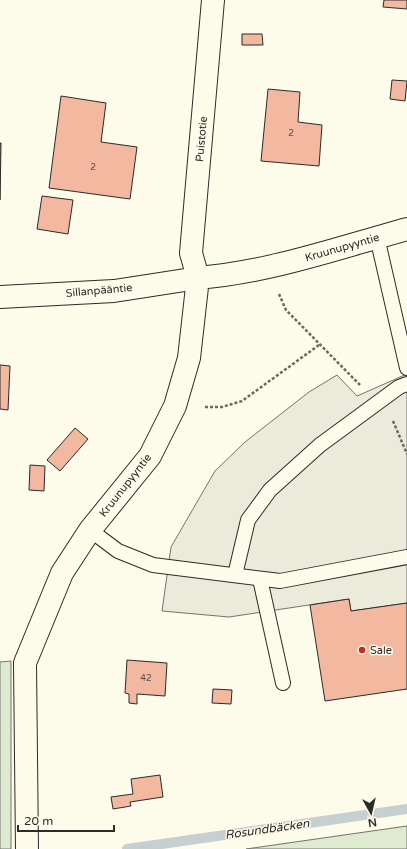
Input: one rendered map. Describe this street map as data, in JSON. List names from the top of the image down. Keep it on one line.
{"streets":{"street":["Puistotie","Kruunupyyntie","Sillanpääntie"]},"crossings":[["Puistotie","Kruunupyyntie"],["Puistotie","Sillanpääntie"],["Kruunupyyntie","Sillanpääntie"]],"water":["Rosundbäcken"],"places":["Sale"],"house_numbers":["2","2","42"],"scale_bar":"20 m","north":"bottom"}
